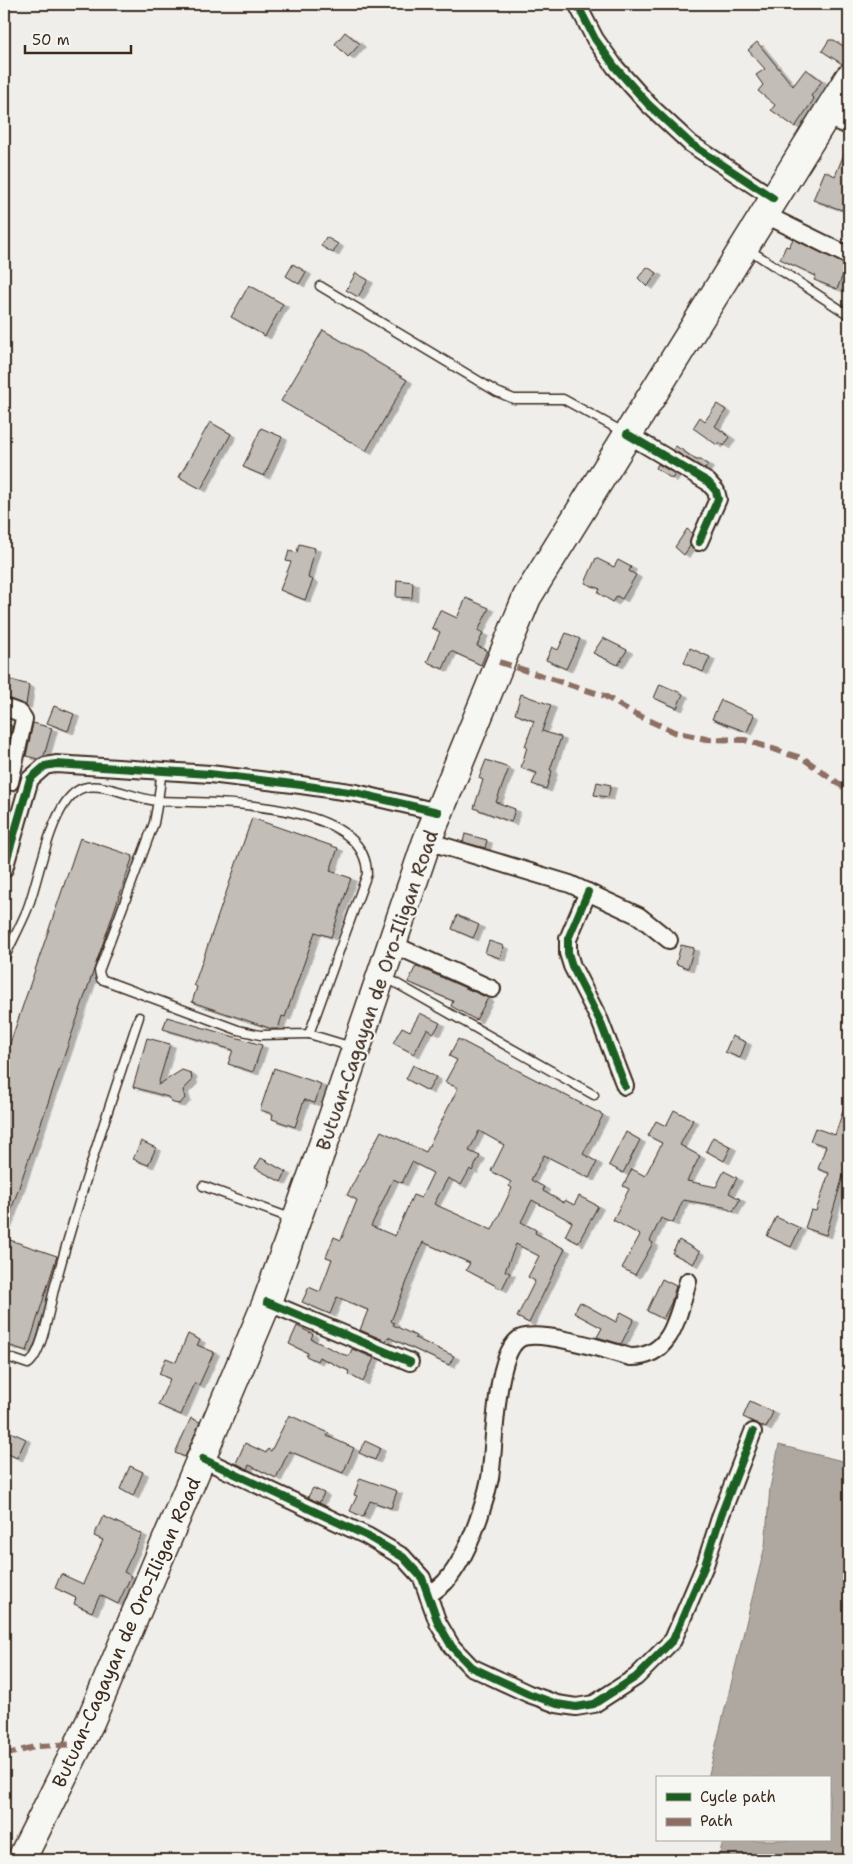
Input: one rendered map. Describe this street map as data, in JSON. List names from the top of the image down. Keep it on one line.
{"streets":{"highway":["Butuan-Cagayan de Oro-Iligan Road"]},"legend":["Cycle path","Path"],"scale_bar":"50 m"}
